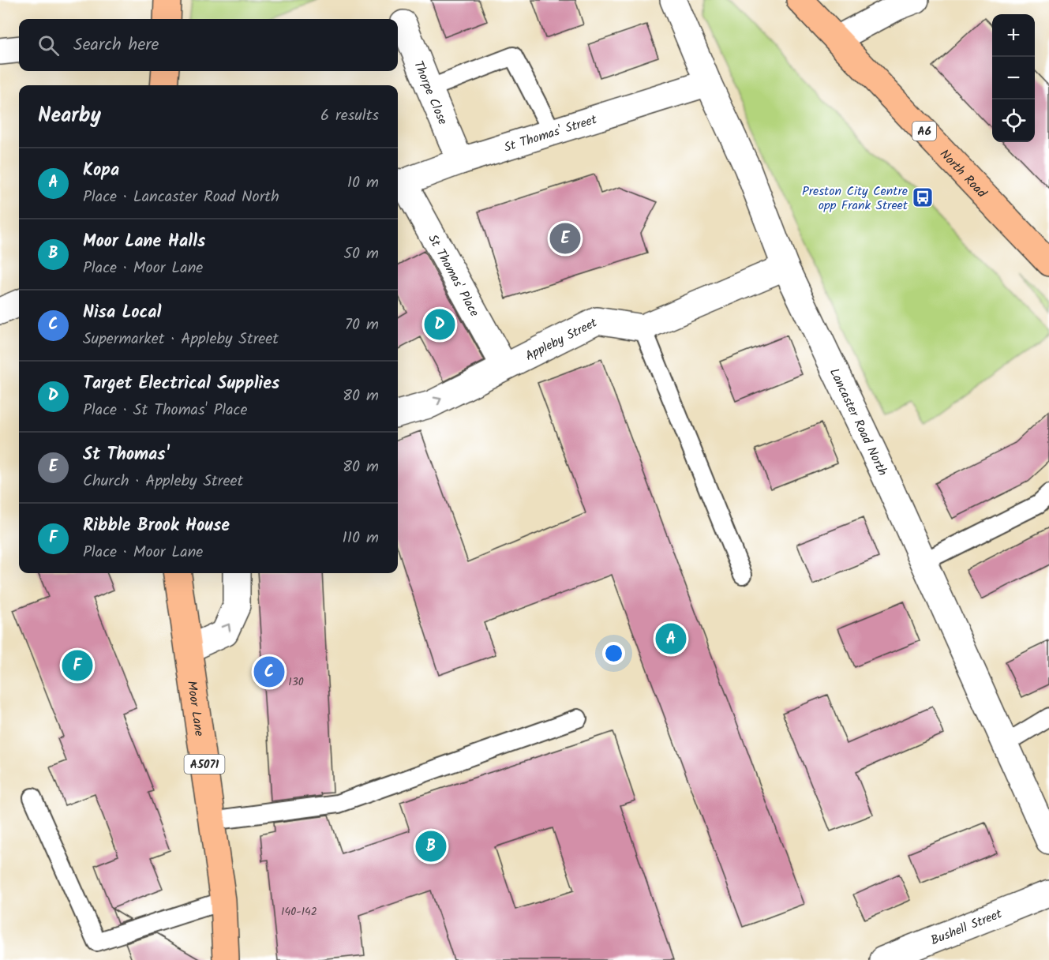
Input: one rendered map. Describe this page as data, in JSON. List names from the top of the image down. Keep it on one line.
{"streets":{"main road":["A6","North Road","Moor Lane","A5071"],"street":["Thorpe Close","St Thomas' Street","St Thomas' Place","Appleby Street","Lancaster Road North","Bushell Street"]},"crossings":[["Thorpe Close","St Thomas' Street"],["St Thomas' Street","St Thomas' Place"],["St Thomas' Street","Lancaster Road North"],["St Thomas' Place","Appleby Street"]],"one_way":["Appleby Street"],"places":{"bus stop":["Preston City Centre opp Frank Street"]},"house_numbers":["130","140-142"],"page":{"map_buttons":["+","−"],"search":"Search here","heading":["Nearby","6 results"],"list":[{"mark":"A","name":"Kopa","note":"Place · Lancaster Road North","value":"10 m"},{"mark":"B","name":"Moor Lane Halls","note":"Place · Moor Lane","value":"50 m"},{"mark":"C","name":"Nisa Local","note":"Supermarket · Appleby Street","value":"70 m"},{"mark":"D","name":"Target Electrical Supplies","note":"Place · St Thomas' Place","value":"80 m"},{"mark":"E","name":"St Thomas'","note":"Church · Appleby Street","value":"80 m"},{"mark":"F","name":"Ribble Brook House","note":"Place · Moor Lane","value":"110 m"}],"pins":["E","D","A","F","C","B"]}}
